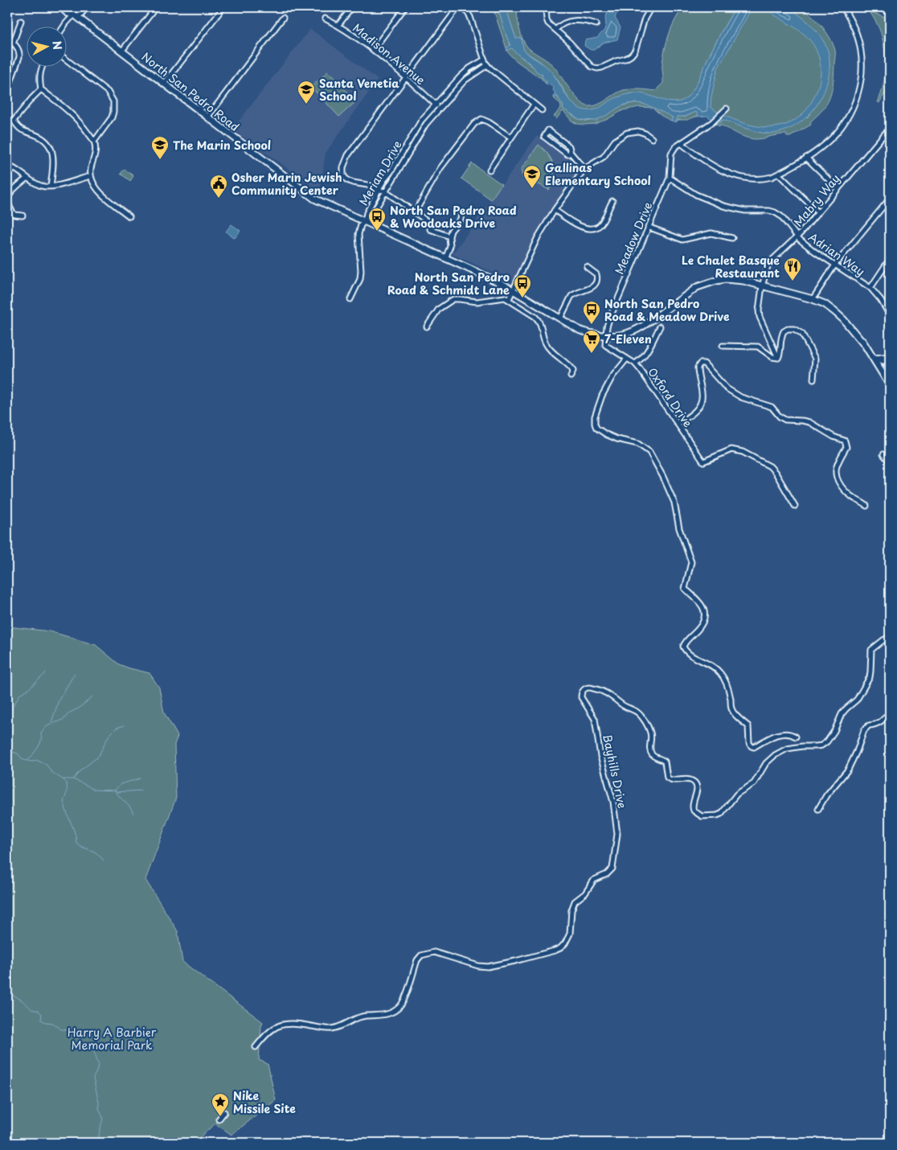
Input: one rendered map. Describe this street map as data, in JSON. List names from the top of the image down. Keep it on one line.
{"streets":{"main road":["North San Pedro Road"],"street":["Madison Avenue","Meriam Drive","Mabry Way","Meadow Drive","Adrian Way","Oxford Drive","Bayhills Drive"]},"crossings":[["Madison Avenue","Meriam Drive"],["North San Pedro Road","Meriam Drive"],["North San Pedro Road","Mabry Way"],["North San Pedro Road","Meadow Drive"],["North San Pedro Road","Oxford Drive"],["Mabry Way","Adrian Way"],["Meadow Drive","Adrian Way"],["Meadow Drive","Oxford Drive"]],"parks":["Harry A Barbier Memorial Park"],"places":{"school or university":["Santa Venetia School","The Marin School","Gallinas Elementary School"],"public building":["Osher Marin Jewish Community Center"],"bus stop":["North San Pedro Road & Woodoaks Drive","North San Pedro Road & Schmidt Lane","North San Pedro Road & Meadow Drive"],"restaurant":["Le Chalet Basque Restaurant"],"supermarket":["7-Eleven"],"place":["Nike Missile Site"]},"north":"right"}
